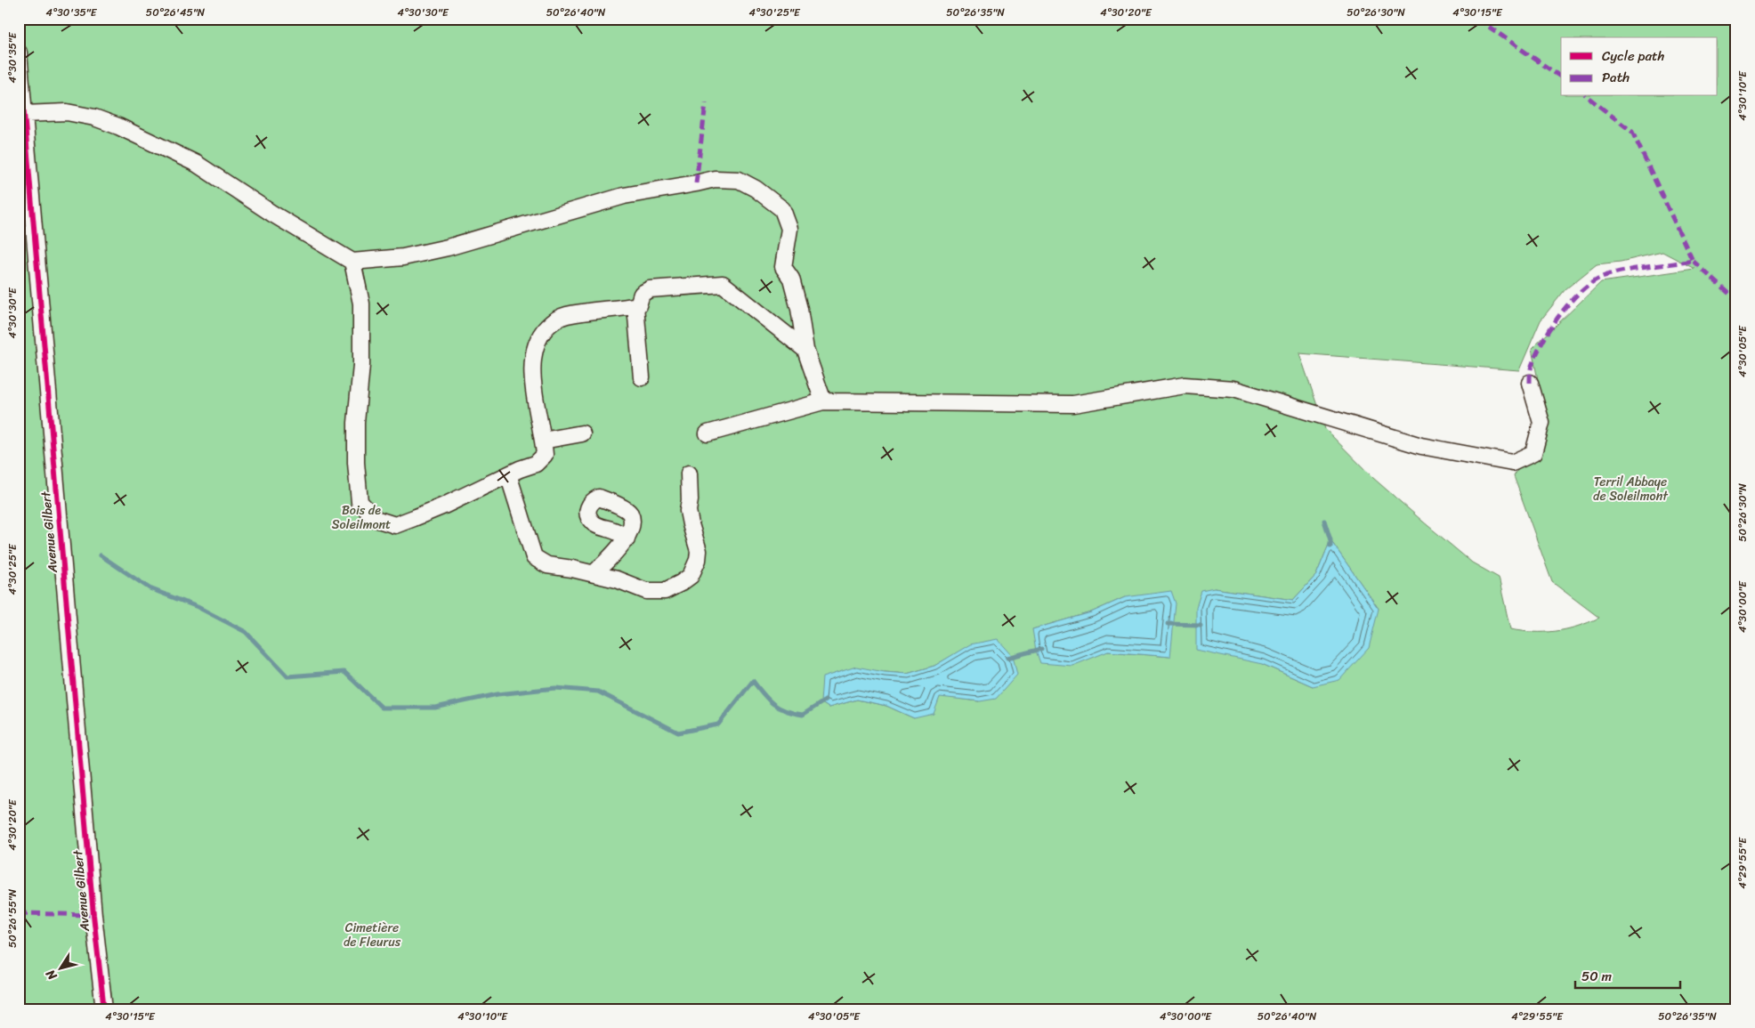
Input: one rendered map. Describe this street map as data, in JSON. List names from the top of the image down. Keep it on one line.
{"streets":{"street":["Avenue Gilbert"]},"parks":["Terril Abbaye de Soleilmont","Bois de Soleilmont","Cimetière de Fleurus"],"legend":["Cycle path","Path"],"scale_bar":"50 m","north":"bottom left","coordinates":["4°30'35\"E","50°26'45\"N","4°30'30\"E","50°26'40\"N","4°30'25\"E","50°26'35\"N","4°30'20\"E","50°26'30\"N","4°30'15\"E","4°30'10\"E","4°30'05\"E","4°30'00\"E","4°29'55\"E","50°26'55\"N"]}
